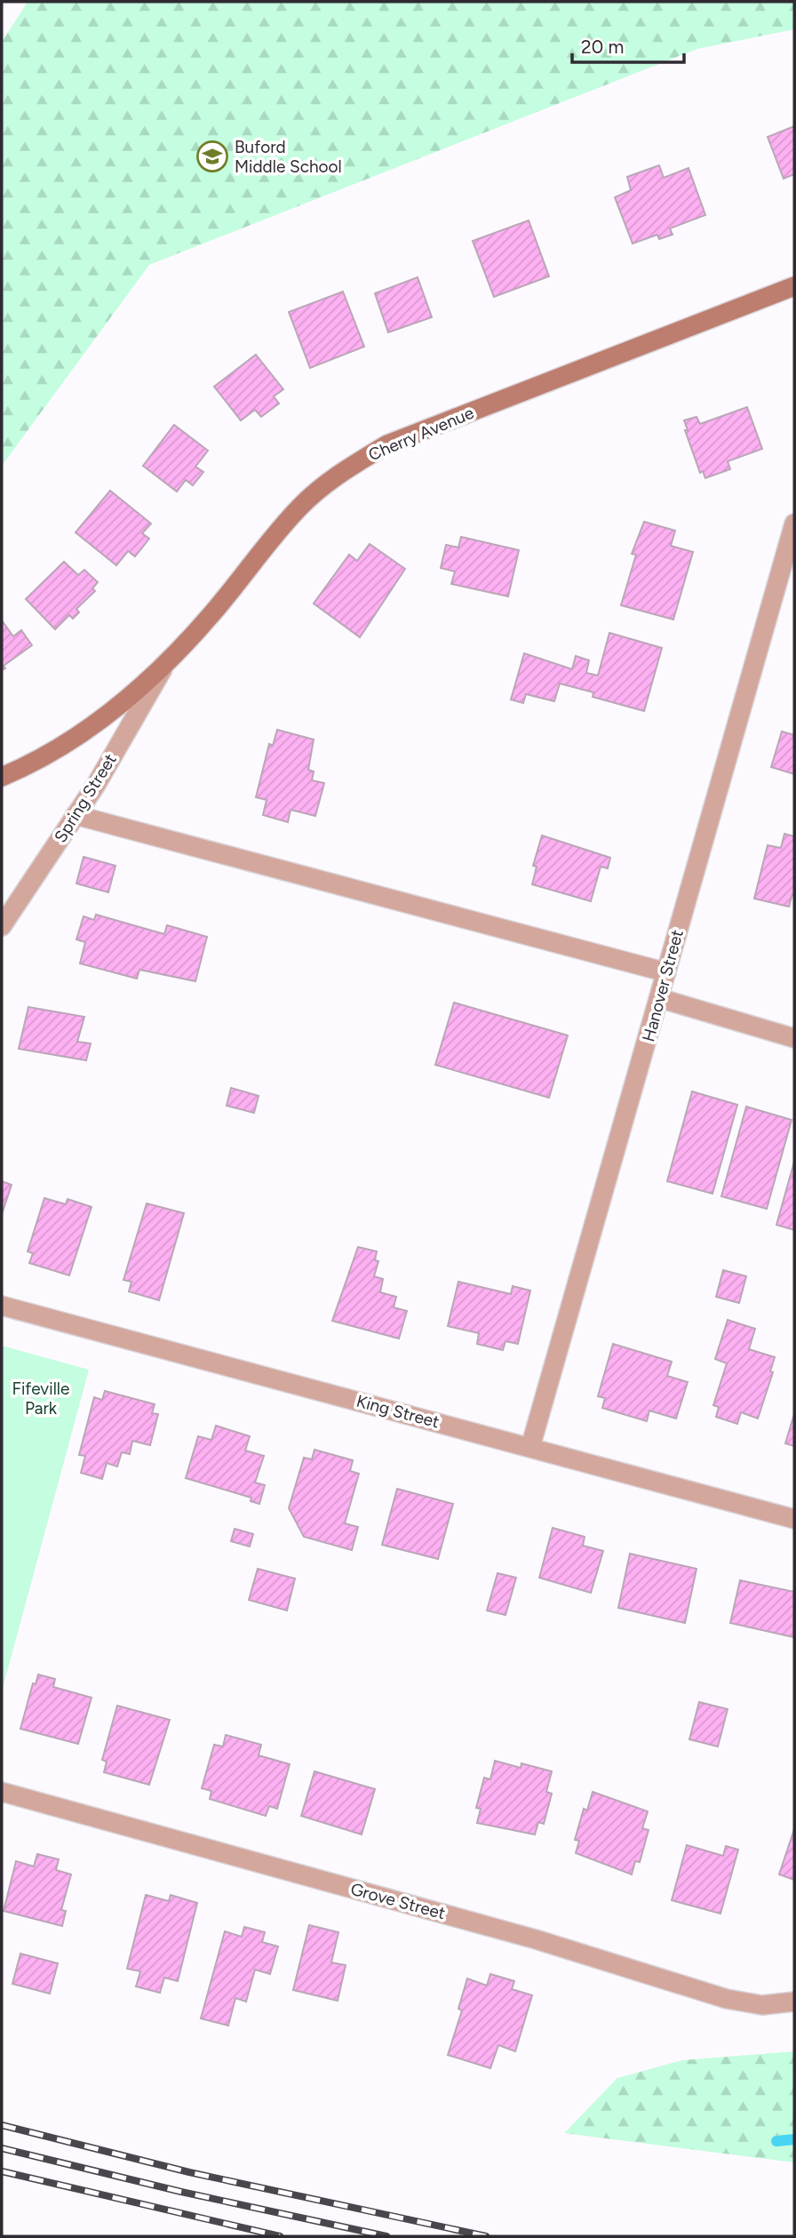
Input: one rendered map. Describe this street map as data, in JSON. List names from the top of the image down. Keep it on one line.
{"streets":{"street":["Cherry Avenue","Spring Street","Hanover Street","King Street","Grove Street"]},"crossings":[["Cherry Avenue","Spring Street"],["Hanover Street","King Street"]],"parks":["Fifeville Park"],"places":{"school or university":["Buford Middle School"]},"scale_bar":"20 m"}
